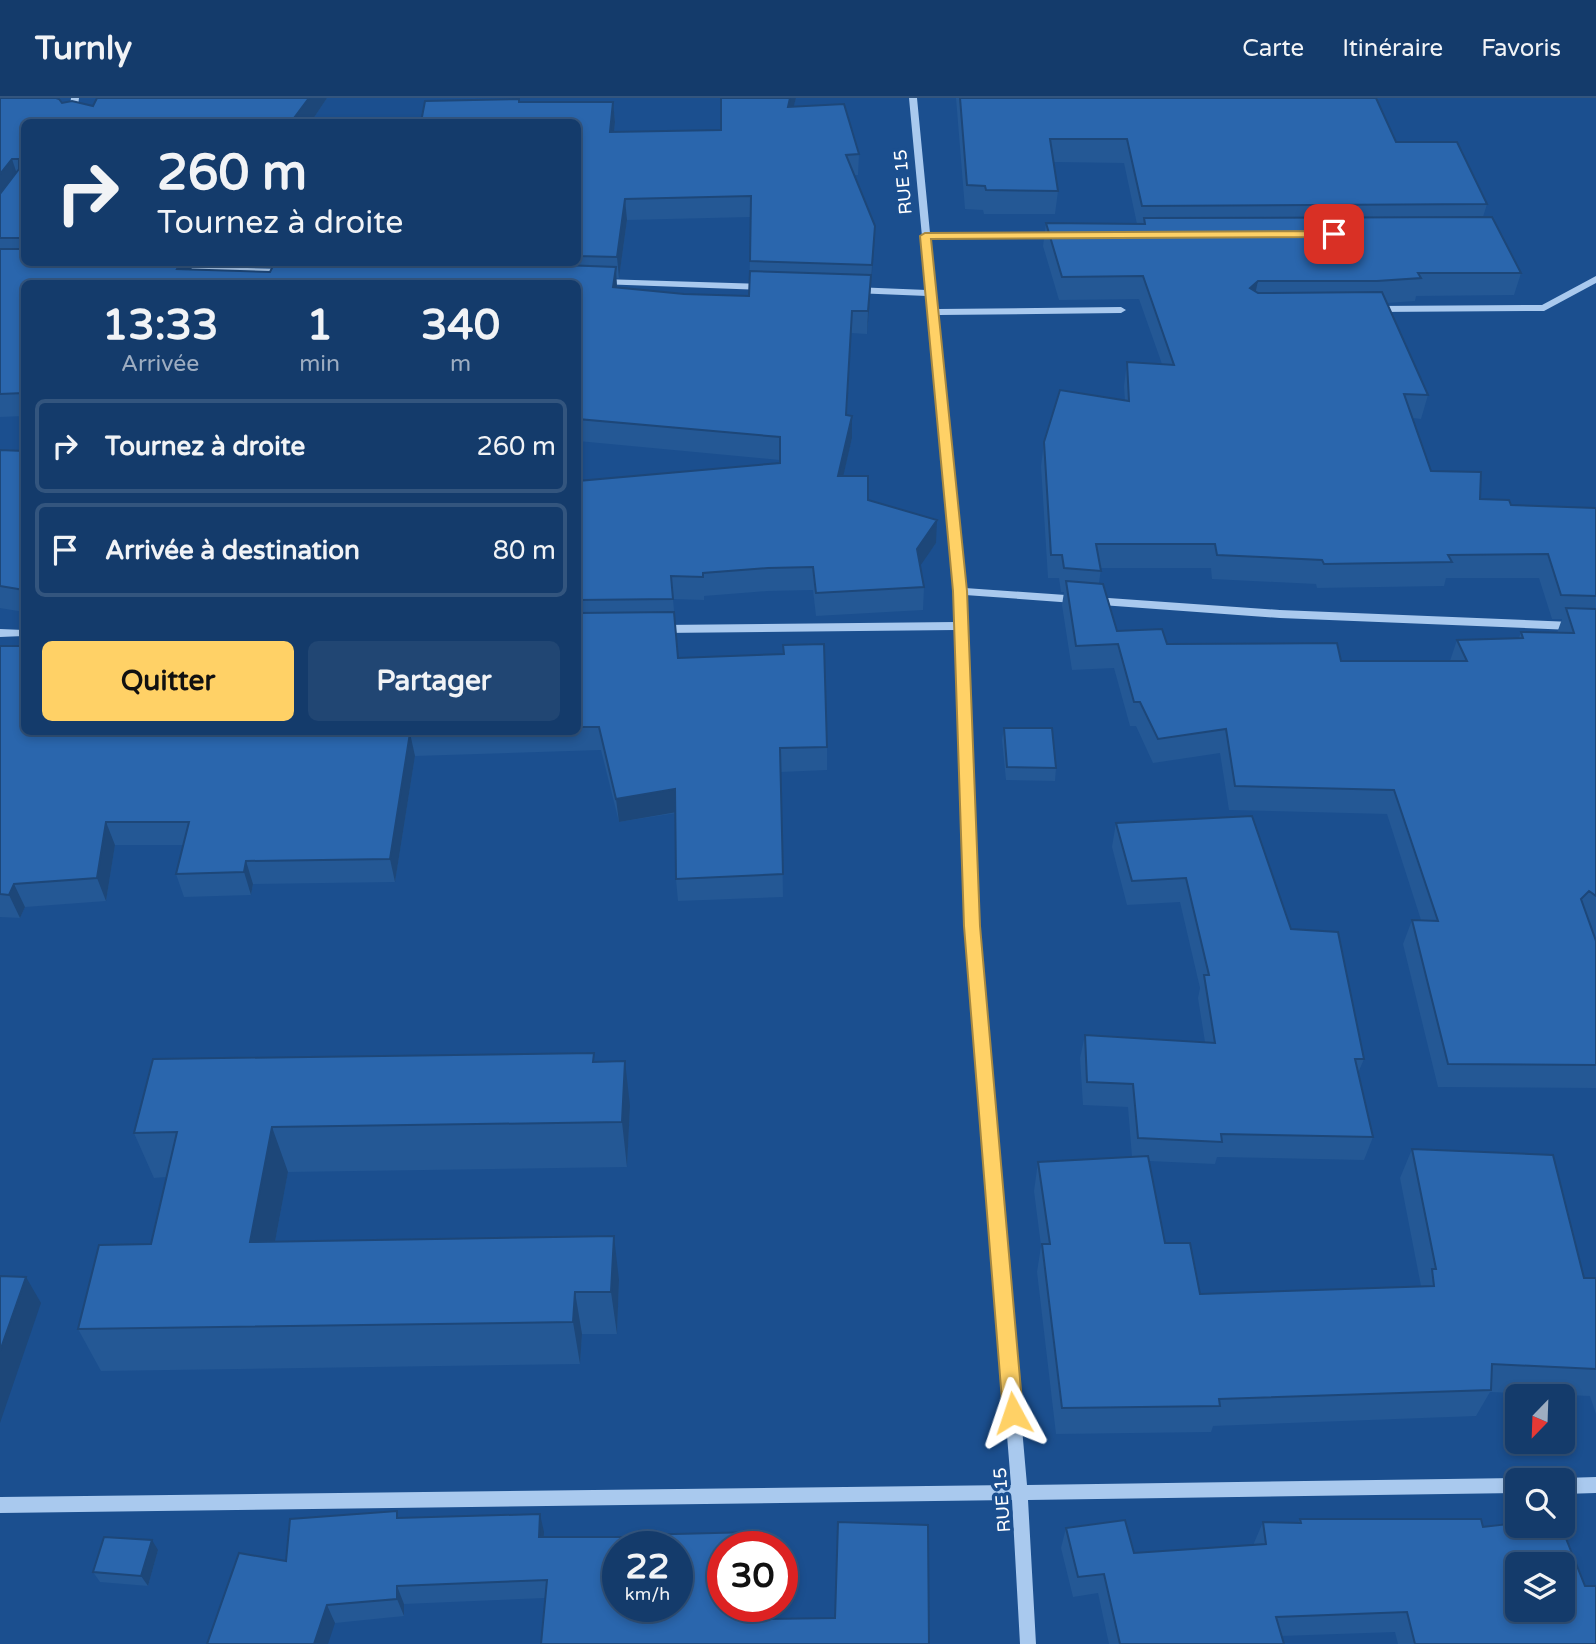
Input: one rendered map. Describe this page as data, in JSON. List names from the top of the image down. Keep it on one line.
{"streets":{"street":["RUE 15"]},"north":"bottom left","page":{"header":"Turnly","nav":["Carte","Itinéraire","Favoris"],"turn":["260 m","Tournez à droite"],"eta":["13:33","Arrivée","1","min","340","m"],"list":[{"name":"Tournez à droite","value":"260 m"},{"name":"Arrivée à destination","value":"80 m"}],"buttons":["Quitter","Partager"],"speed":"22 km/h","limit":"30"}}
